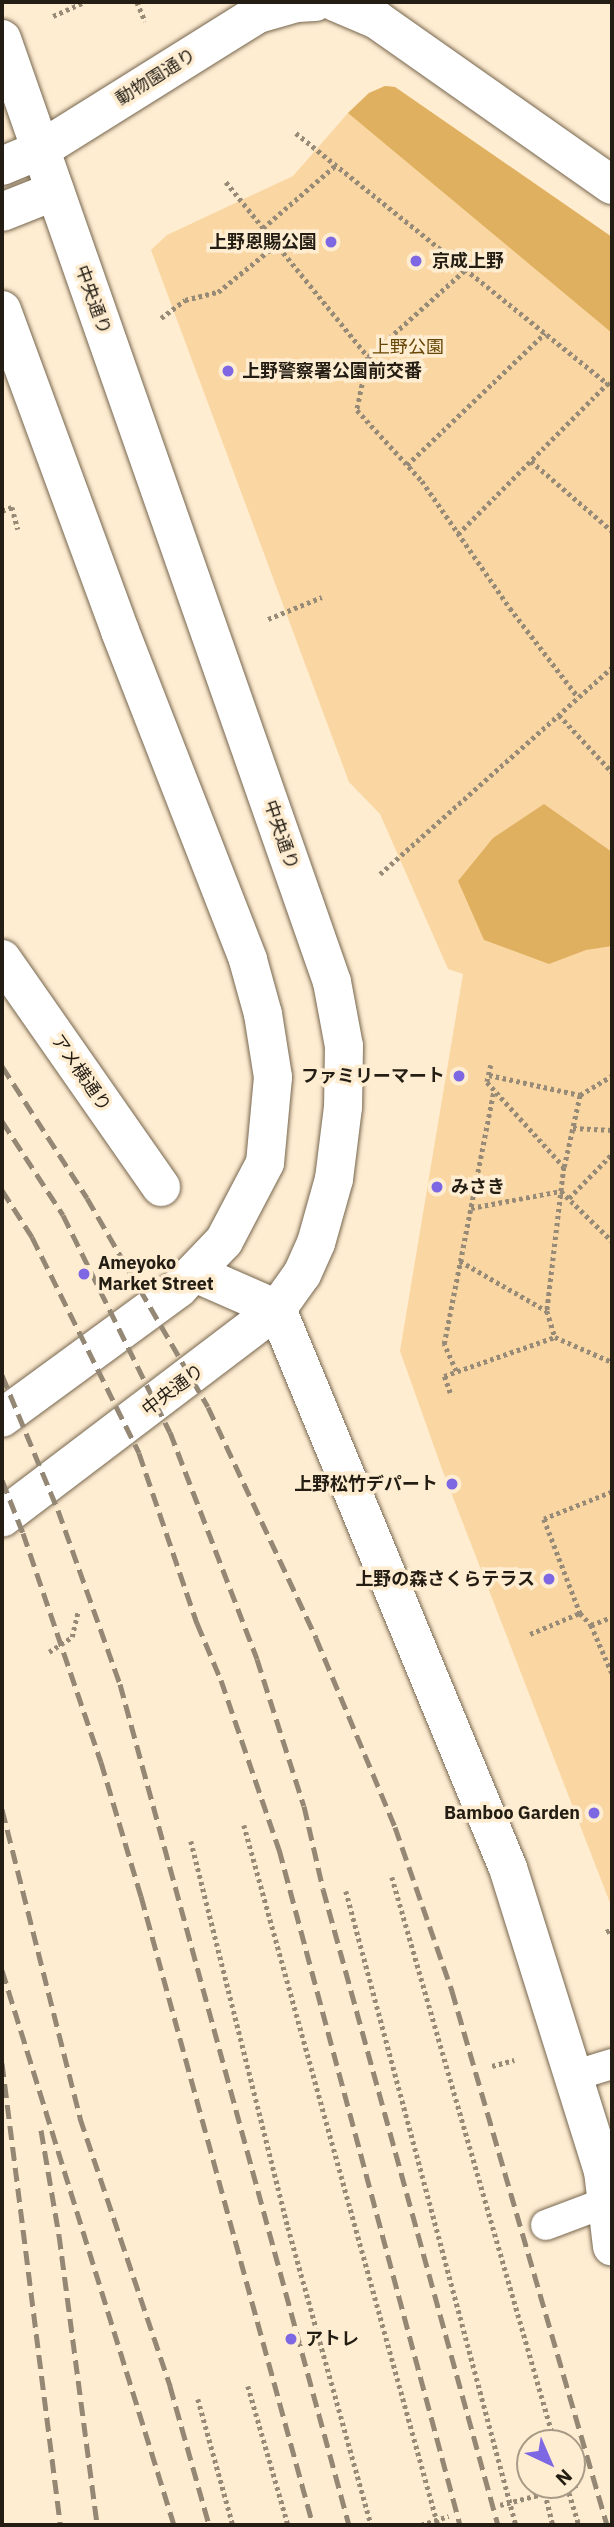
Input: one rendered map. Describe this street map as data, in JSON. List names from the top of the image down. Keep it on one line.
{"streets":{"main road":["動物園通り","中央通り","アメ横通り"]},"crossings":[["動物園通り","中央通り"]],"parks":["上野公園"],"places":["上野恩賜公園","京成上野","上野警察署公園前交番","ファミリーマート","みさき","Ameyoko Market Street","上野松竹デパート","上野の森さくらテラス","Bamboo Garden","アトレ"],"north":"bottom right"}
